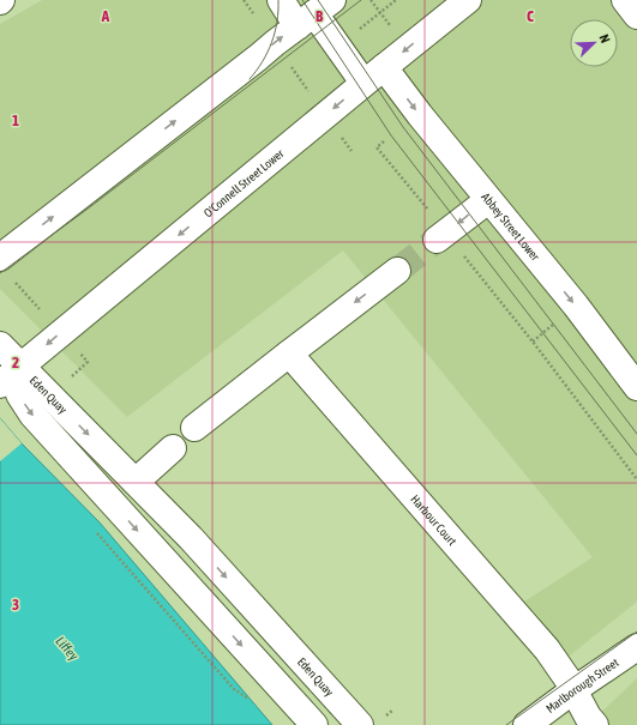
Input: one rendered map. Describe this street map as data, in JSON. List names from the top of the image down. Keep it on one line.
{"streets":{"street":["O'Connell Street Lower","Abbey Street Lower","Eden Quay","Harbour Court","Marlborough Street"]},"crossings":[["O'Connell Street Lower","Abbey Street Lower"],["O'Connell Street Lower","Eden Quay"],["Harbour Court","Marlborough Street"]],"one_way":["Abbey Street Lower","Eden Quay"],"water":["Liffey"],"north":"top right","grid":{"columns":["A","B","C"],"rows":["1","2","3"]}}
